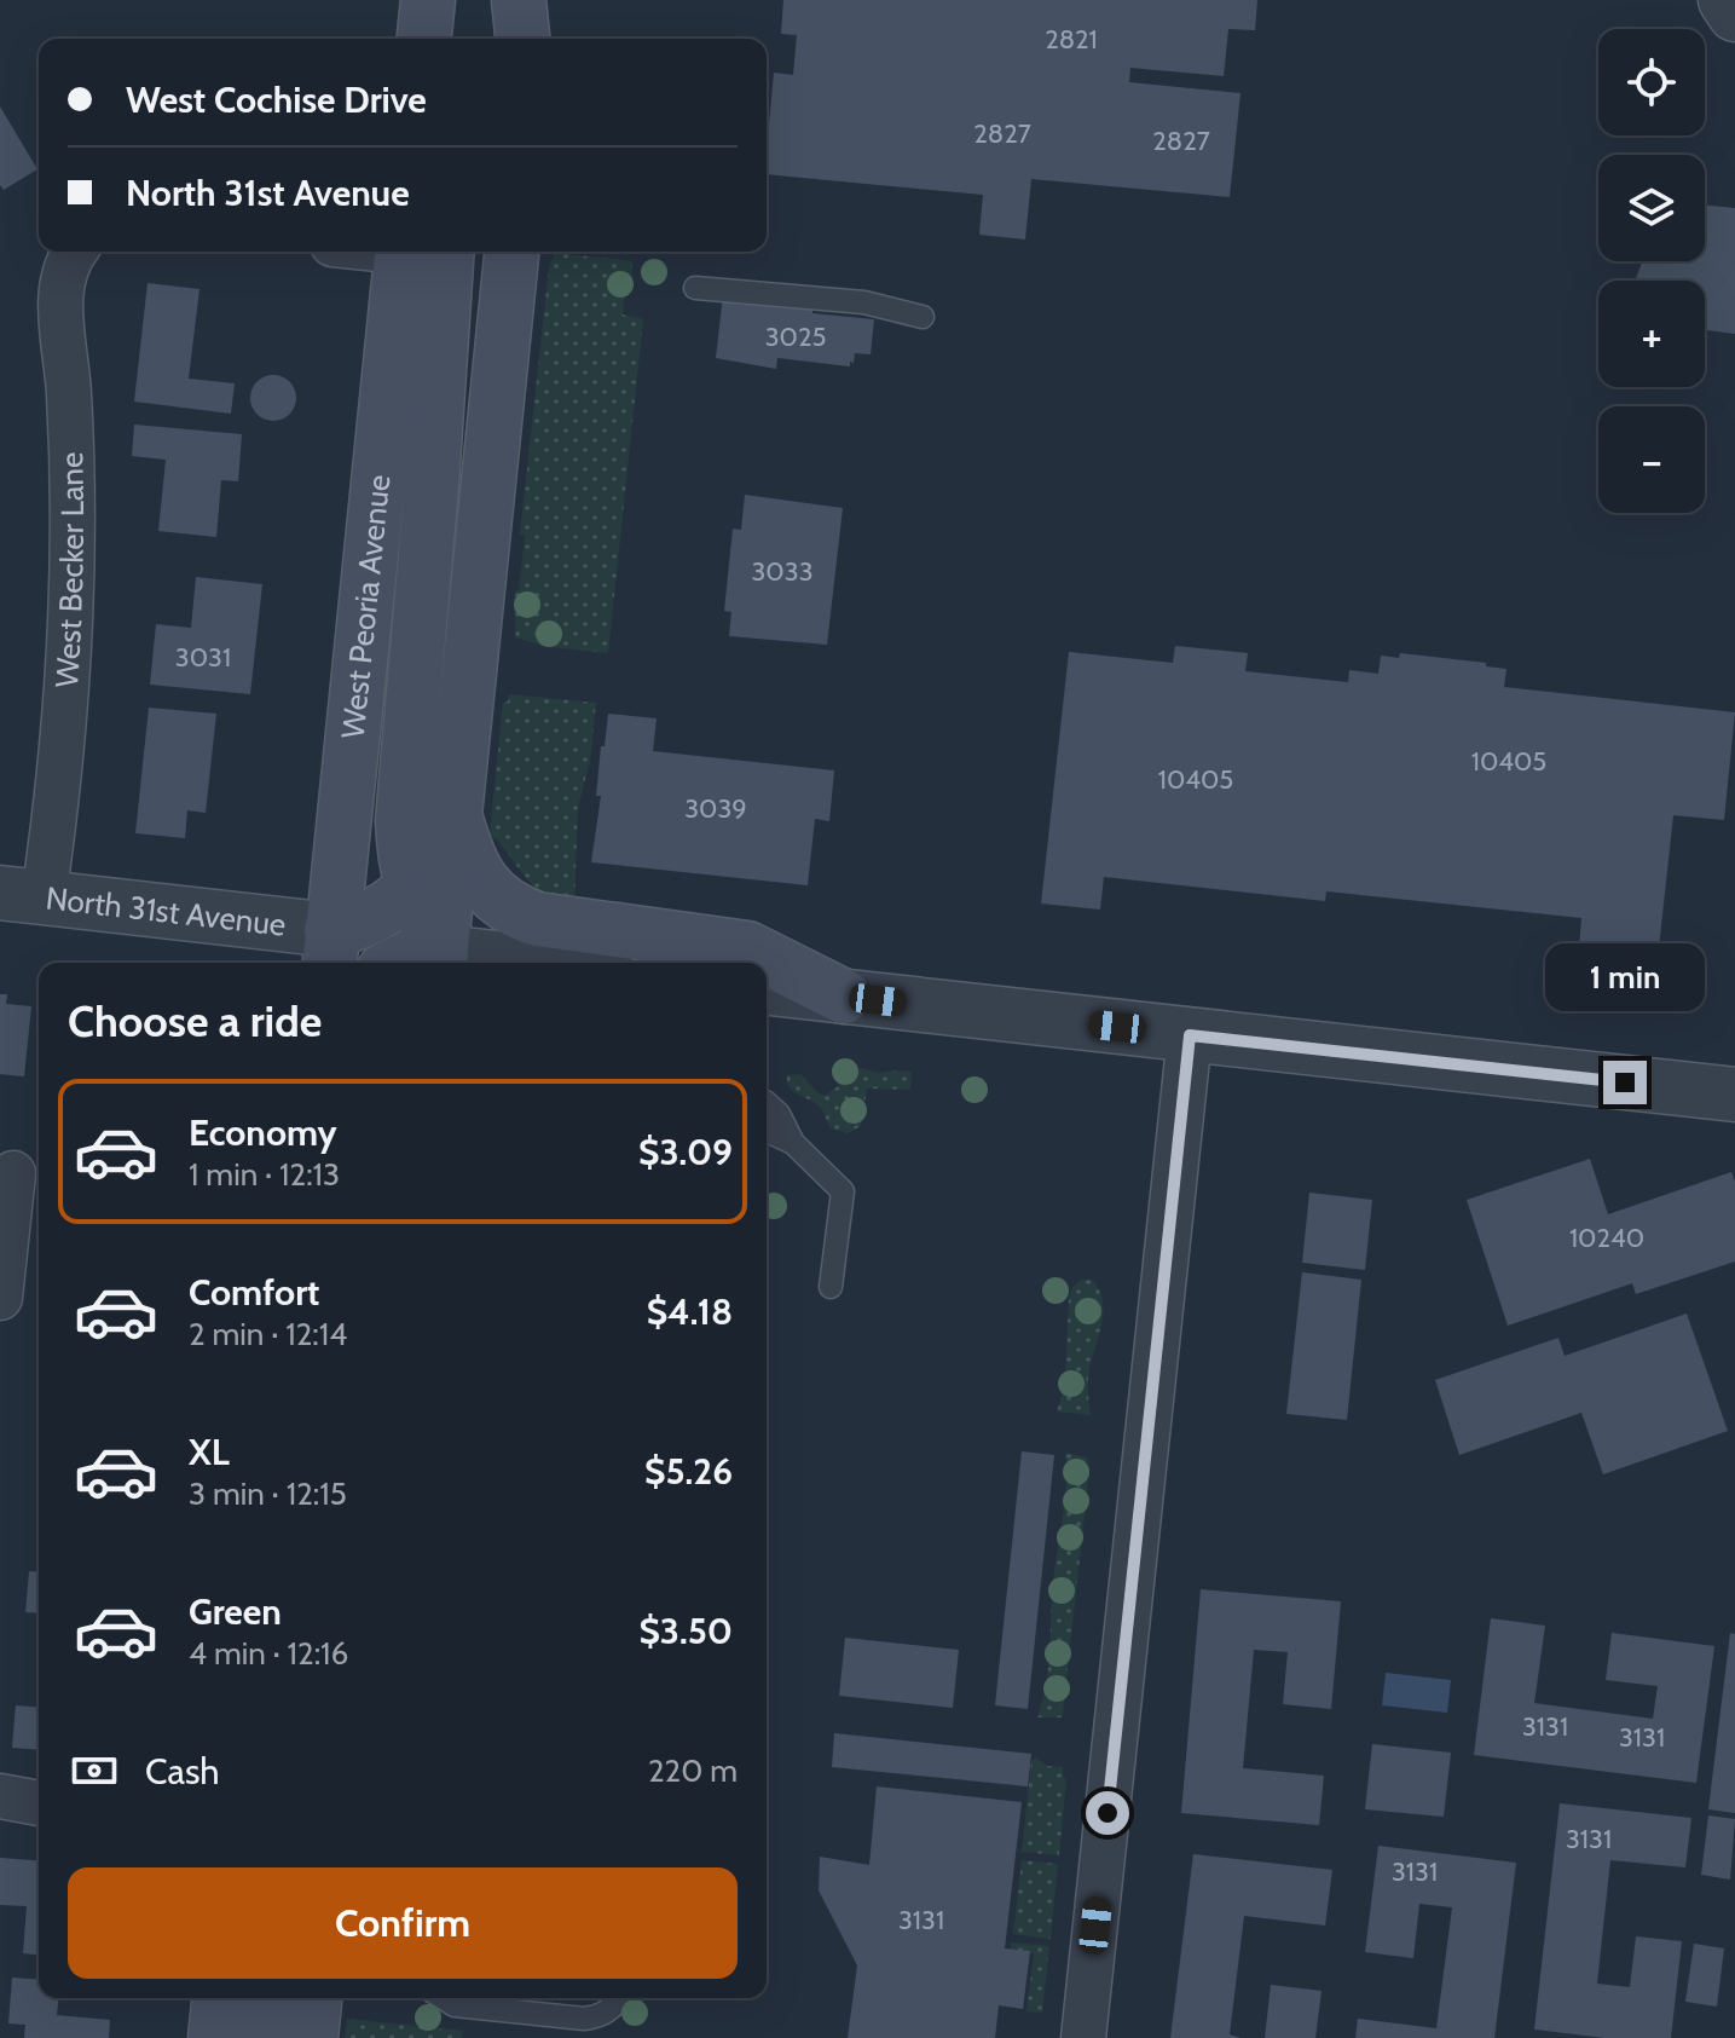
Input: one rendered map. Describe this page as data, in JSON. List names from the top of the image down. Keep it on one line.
{"streets":{"main road":["West Peoria Avenue"],"street":["West Becker Lane","North 31st Avenue"]},"crossings":[["West Becker Lane","North 31st Avenue"],["West Peoria Avenue","North 31st Avenue"]],"house_numbers":["2821","2827","2827","3025","3033","3031","10405","10405","3039","10240","3131","3131","3131","3131","3131"],"page":{"map_buttons":["+","−"],"banner":["West Cochise Drive","North 31st Avenue"],"bubble":"1 min","heading":"Choose a ride","list":[{"name":"Economy","note":"1 min · 12:13","value":"$3.09"},{"name":"Comfort","note":"2 min · 12:14","value":"$4.18"},{"name":"XL","note":"3 min · 12:15","value":"$5.26"},{"name":"Green","note":"4 min · 12:16","value":"$3.50"}],"pay":["Cash","220 m"],"buttons":"Confirm"}}
